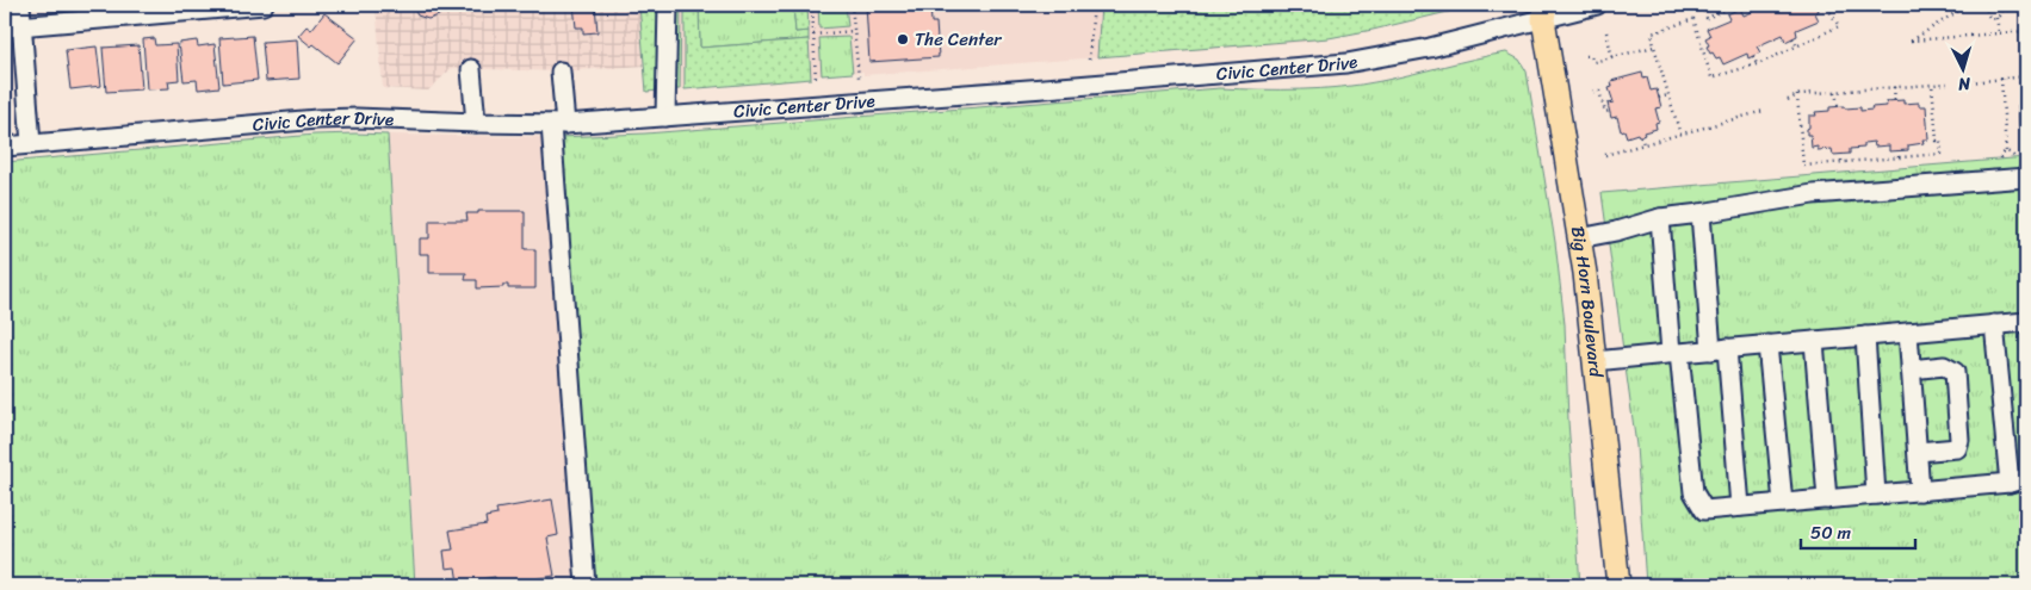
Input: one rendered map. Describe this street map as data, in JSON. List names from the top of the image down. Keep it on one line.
{"streets":{"main road":["Big Horn Boulevard"],"street":["Civic Center Drive"]},"crossings":[["Civic Center Drive","Big Horn Boulevard"]],"places":["The Center"],"scale_bar":"50 m","north":"bottom"}
